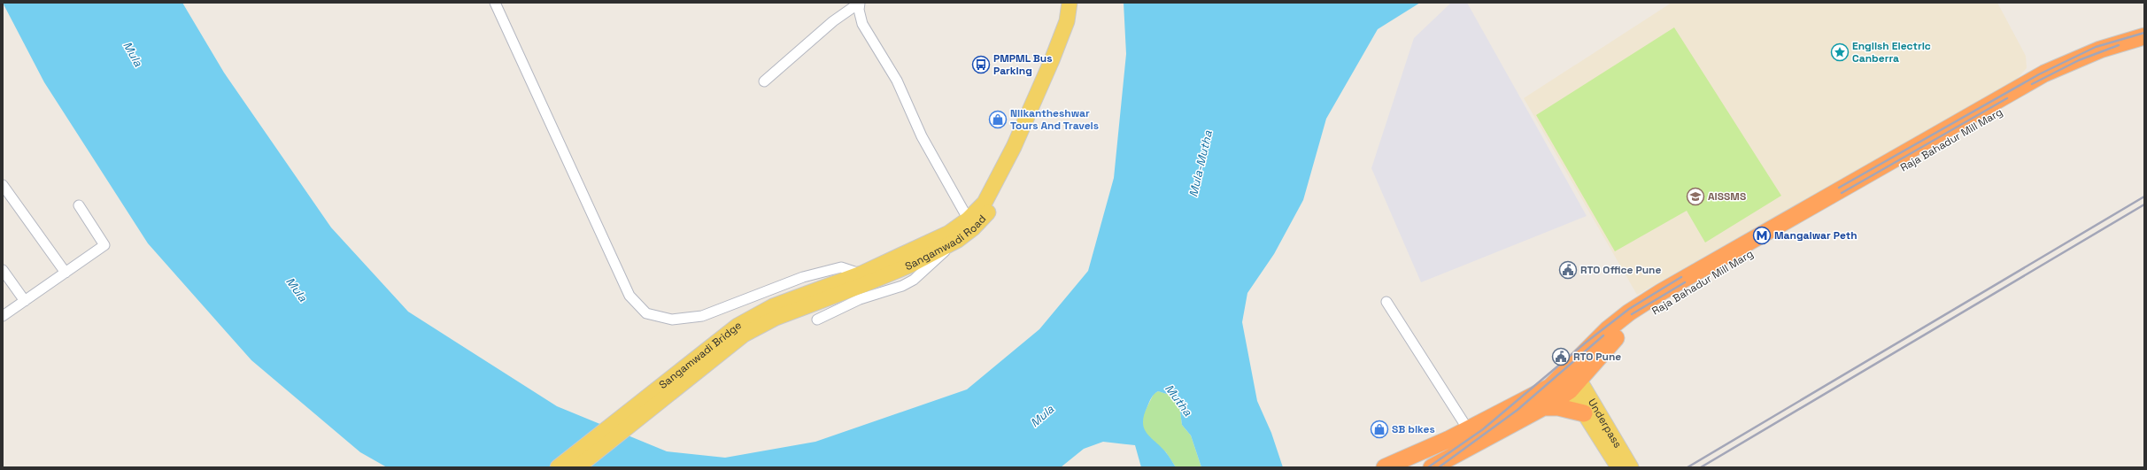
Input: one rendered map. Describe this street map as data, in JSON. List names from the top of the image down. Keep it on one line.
{"streets":{"highway":["Raja Bahadur Mill Marg"],"main road":["Sangamwadi Road","Sangamwadi Bridge","Underpass"]},"crossings":[["Raja Bahadur Mill Marg","Underpass"],["Sangamwadi Road","Sangamwadi Bridge"]],"water":["Mula","Mula-Mutha","Mutha"],"places":{"place":["English Electric Canberra"],"bus stop":["PMPML Bus Parking"],"shop":["Nilkantheshwar Tours And Travels","SB bikes"],"school or university":["AISSMS"],"metro station":["Mangalwar Peth"],"public building":["RTO Office Pune","RTO Pune"]}}
